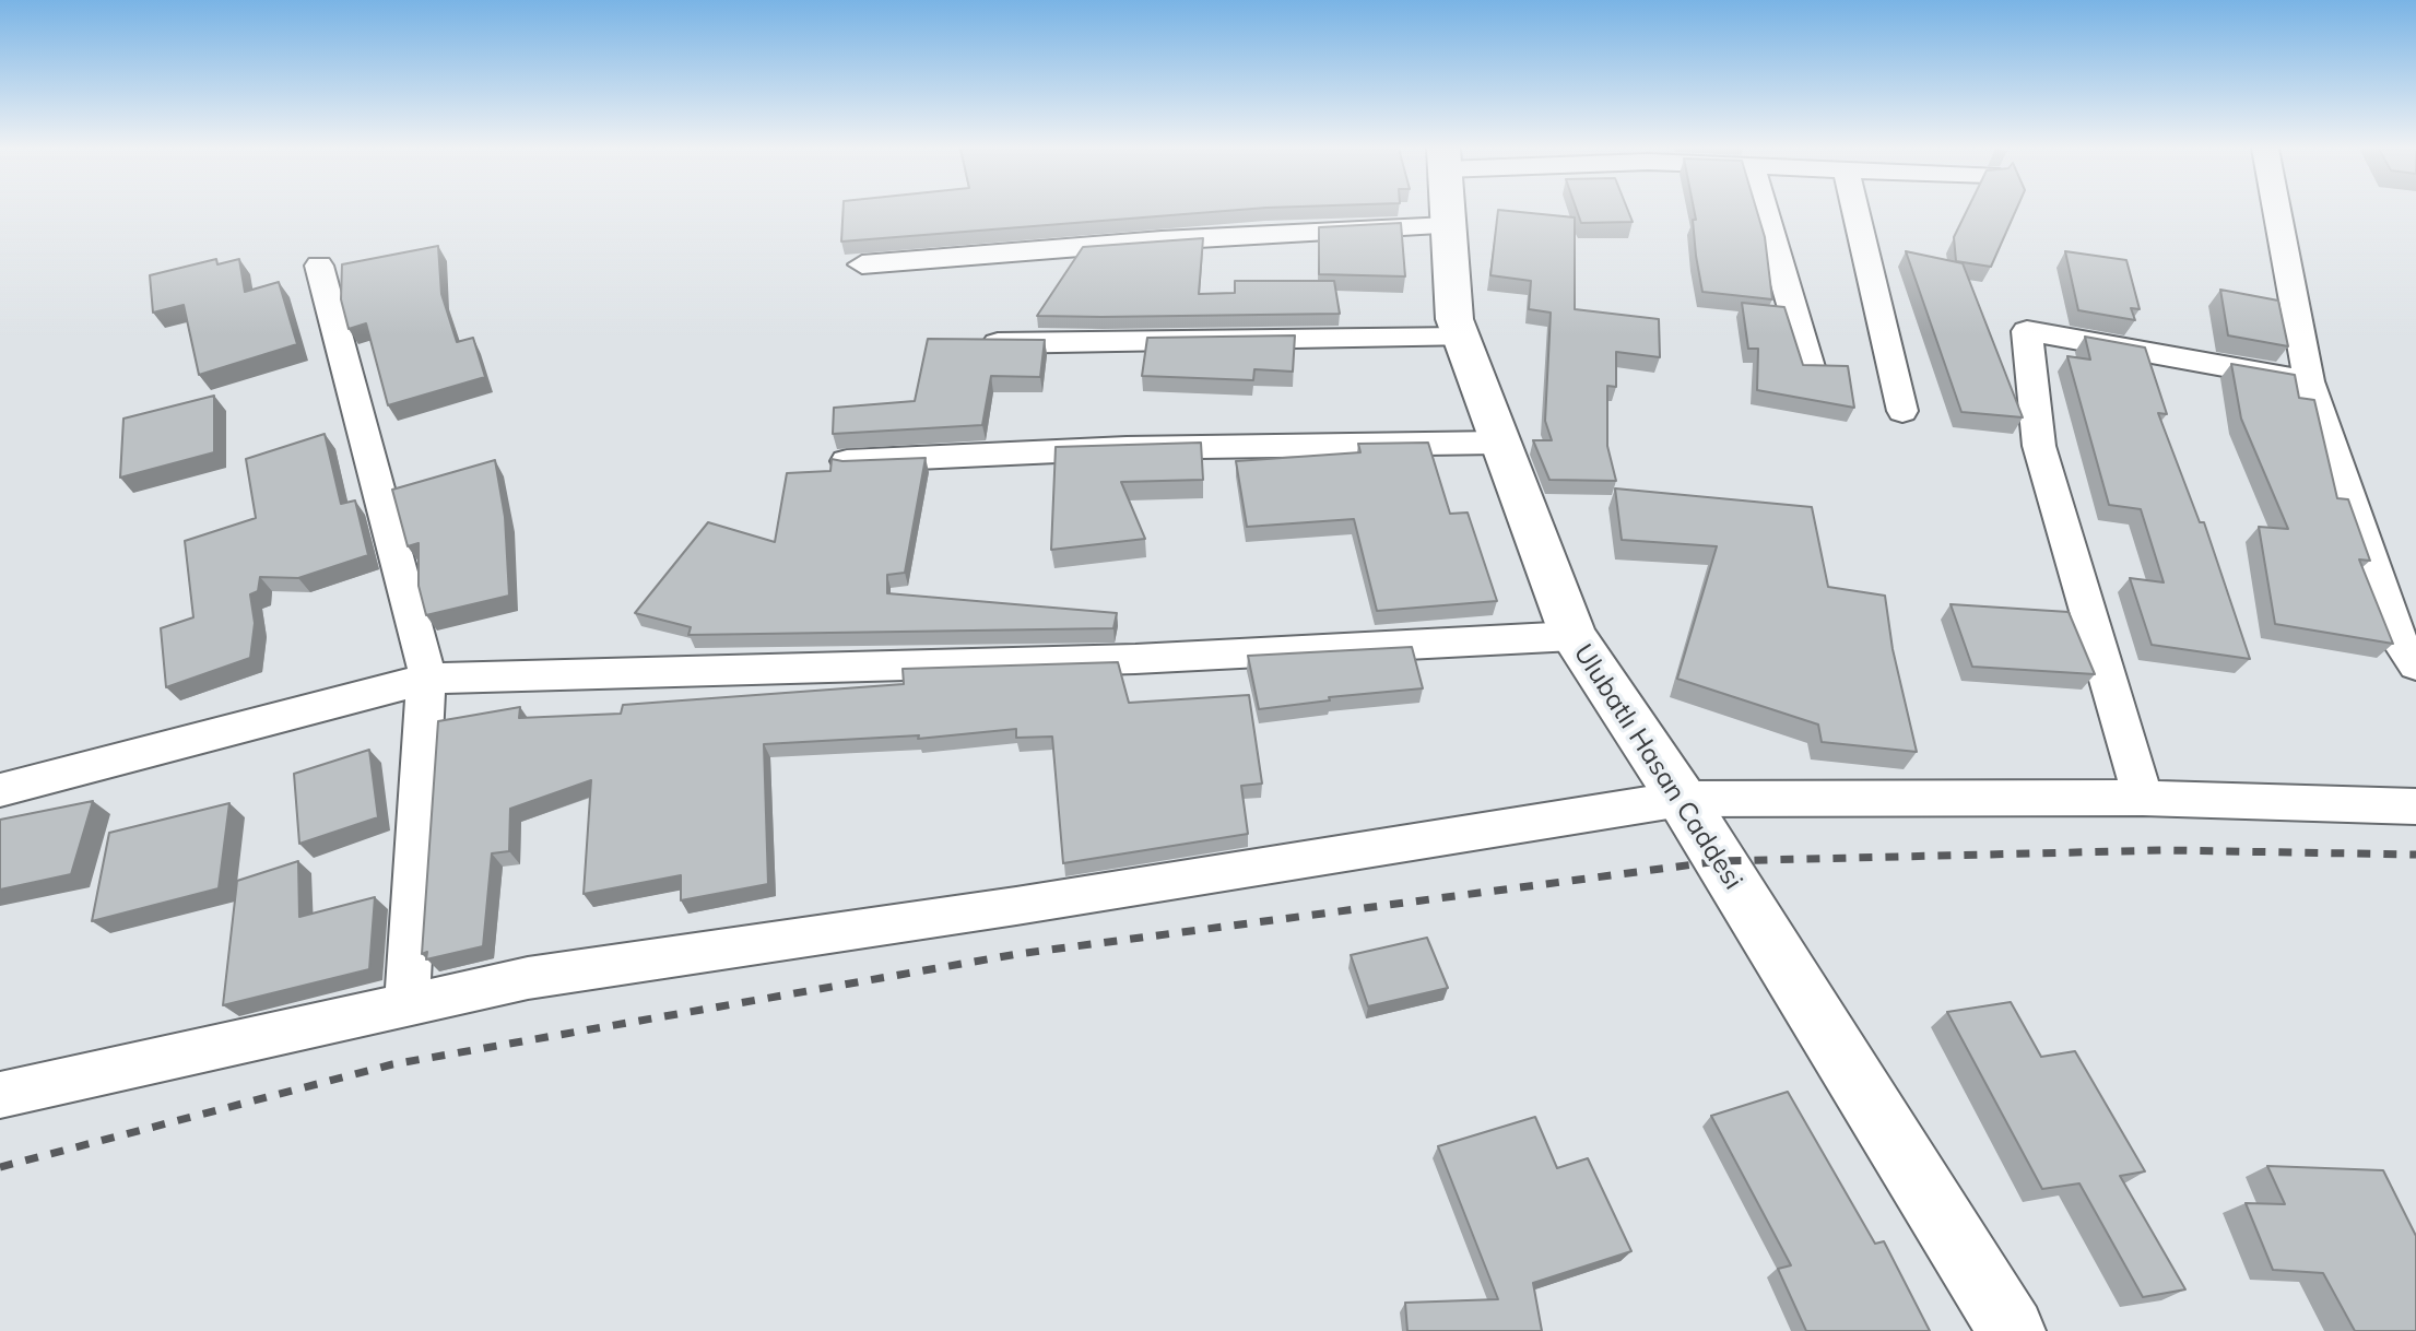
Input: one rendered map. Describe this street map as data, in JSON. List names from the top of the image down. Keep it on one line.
{"streets":{"street":["Ulubatlı Hasan Caddesi"]}}
